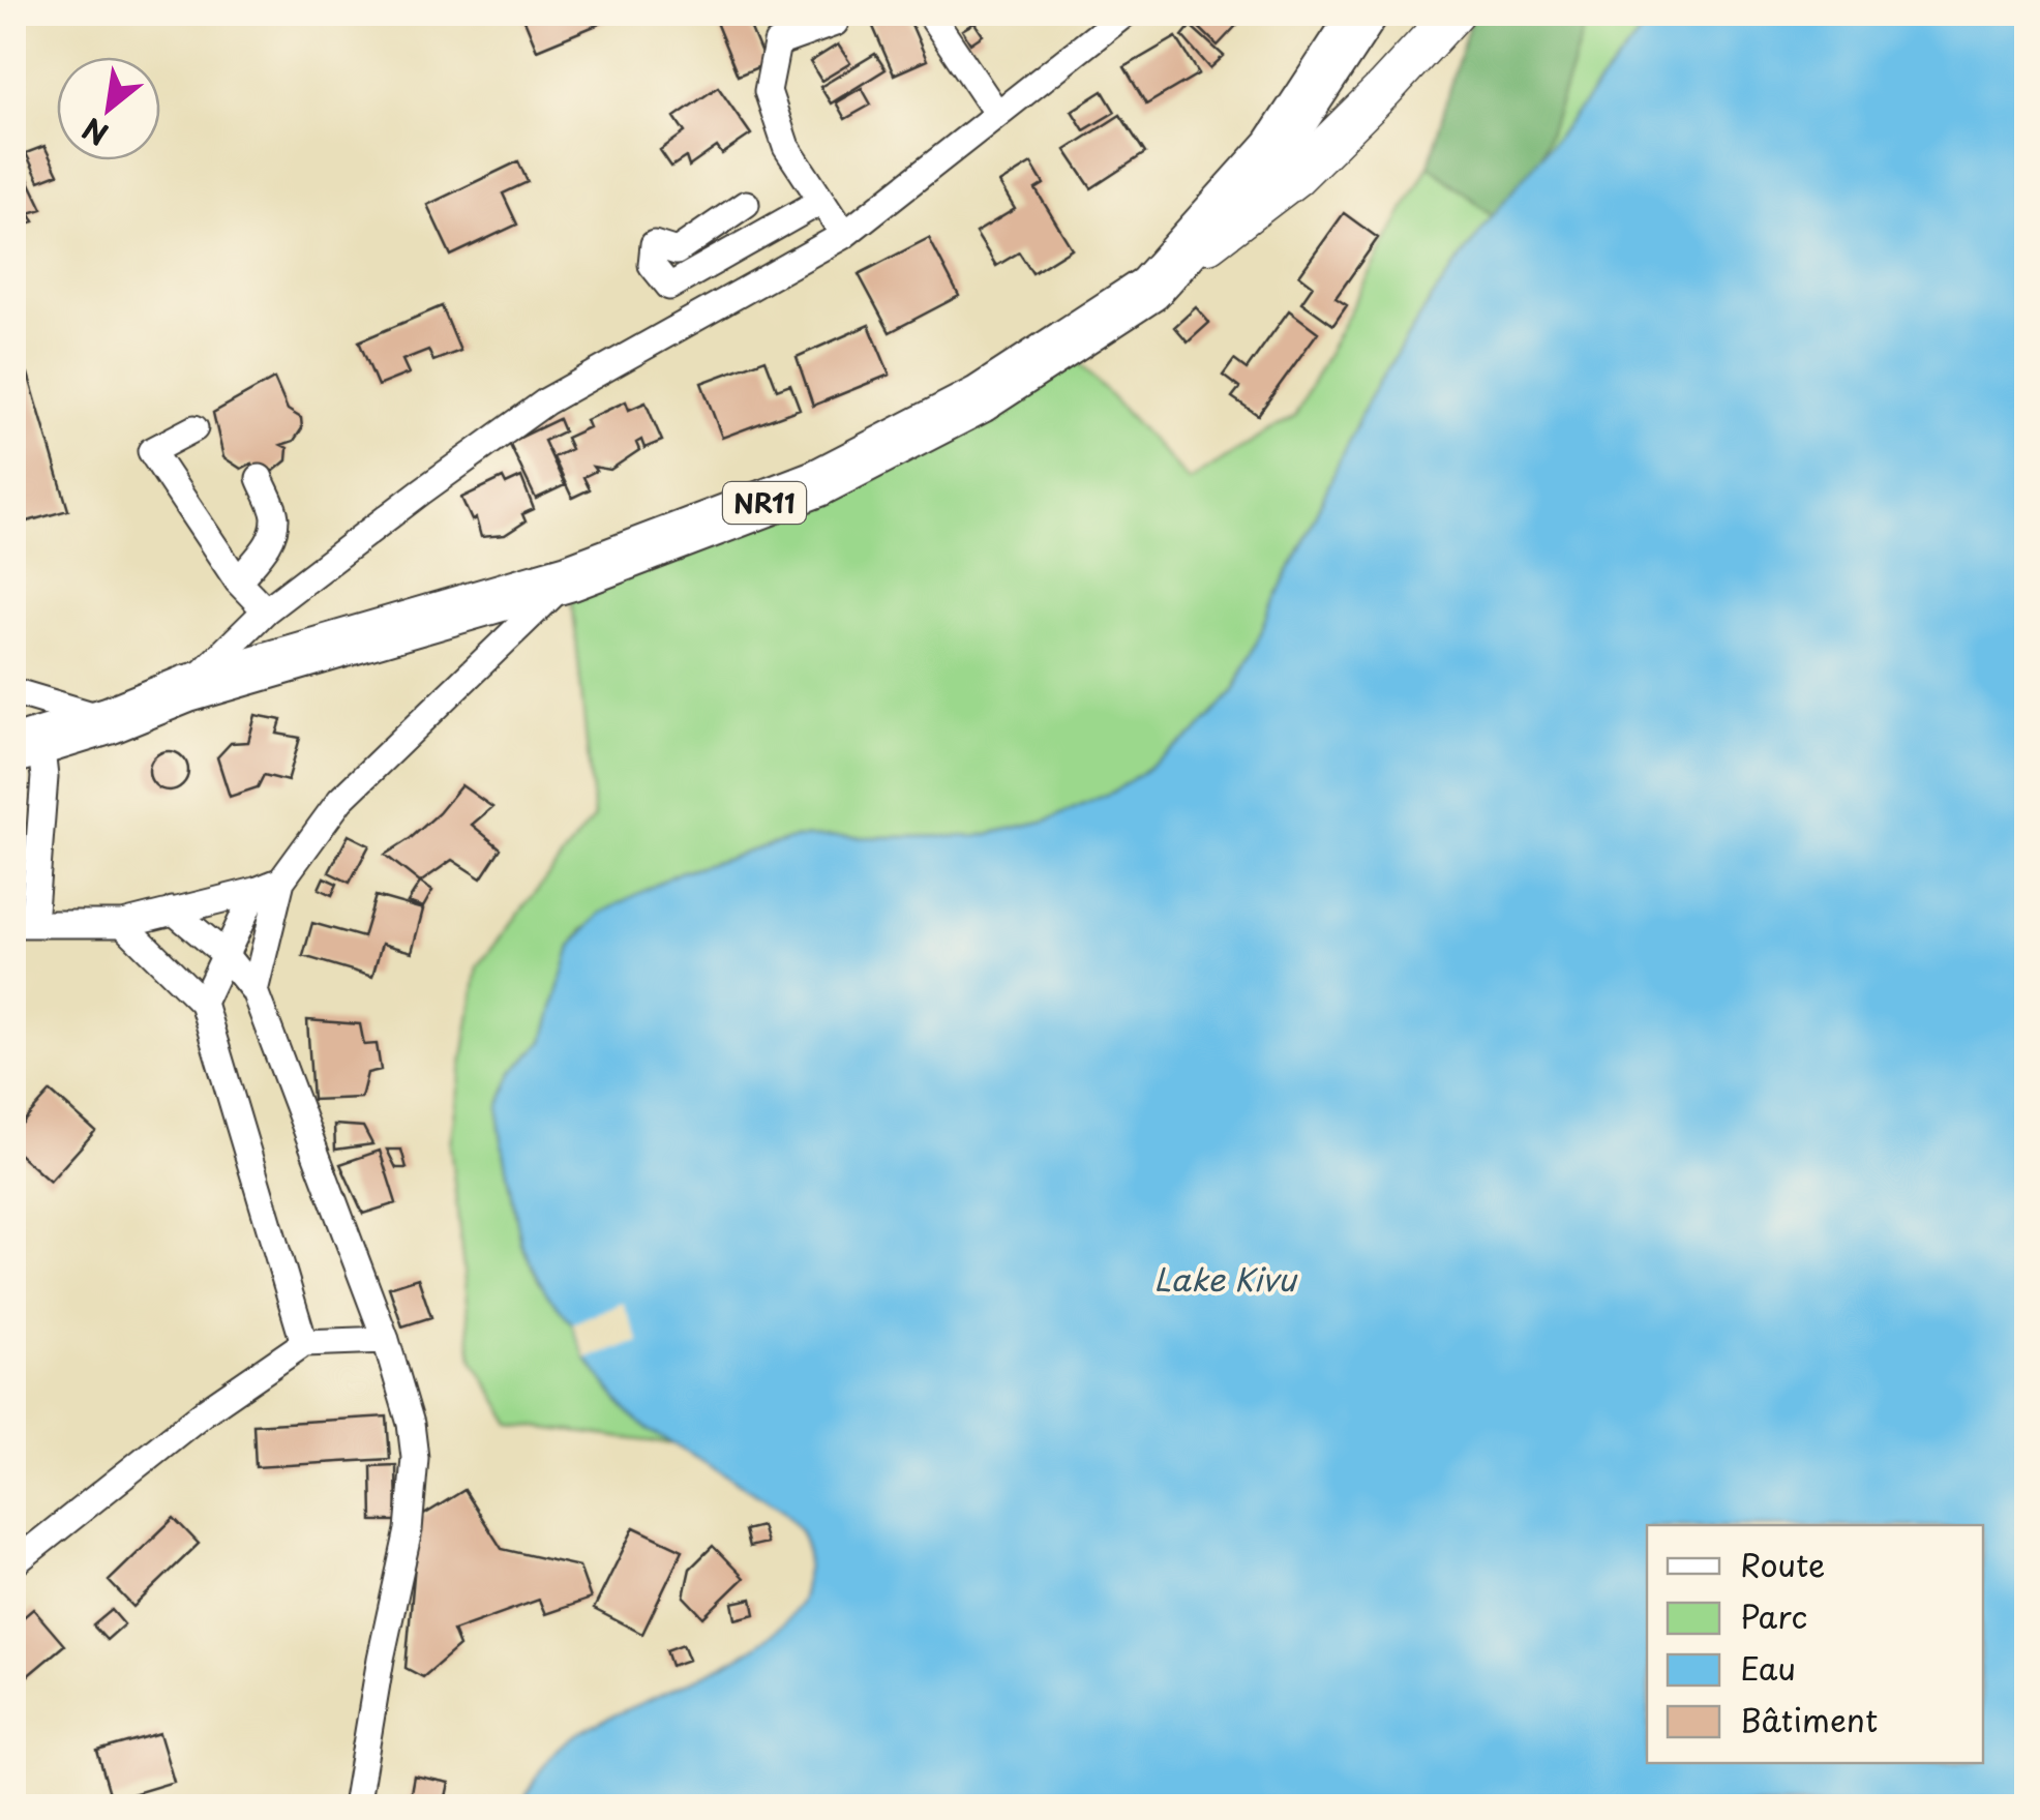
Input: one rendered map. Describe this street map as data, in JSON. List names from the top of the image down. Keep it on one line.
{"streets":{"highway":["NR11"]},"water":["Lake Kivu"],"legend":["Route","Parc","Eau","Bâtiment"],"north":"bottom left"}
